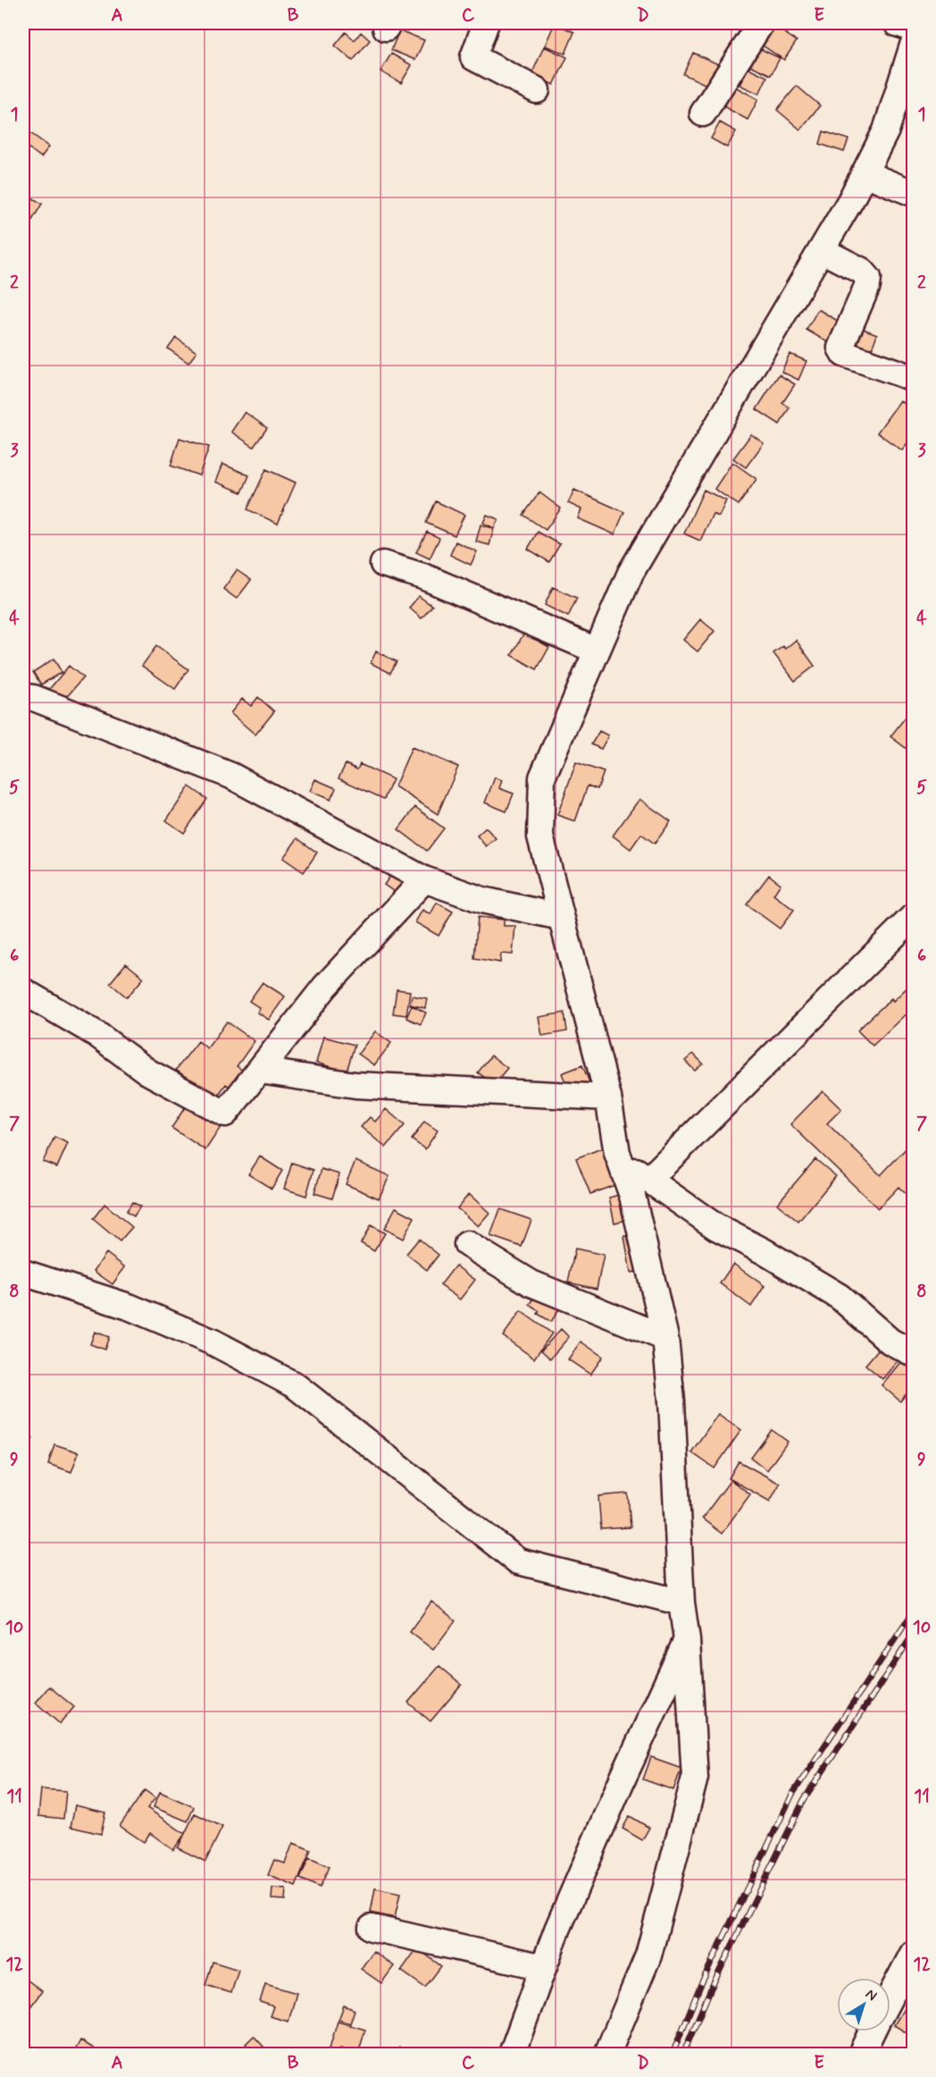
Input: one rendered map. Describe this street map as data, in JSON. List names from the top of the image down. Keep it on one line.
{"north":"top right","grid":{"columns":["A","B","C","D","E"],"rows":["1","2","3","4","5","6","7","8","9","10","11","12"]}}
